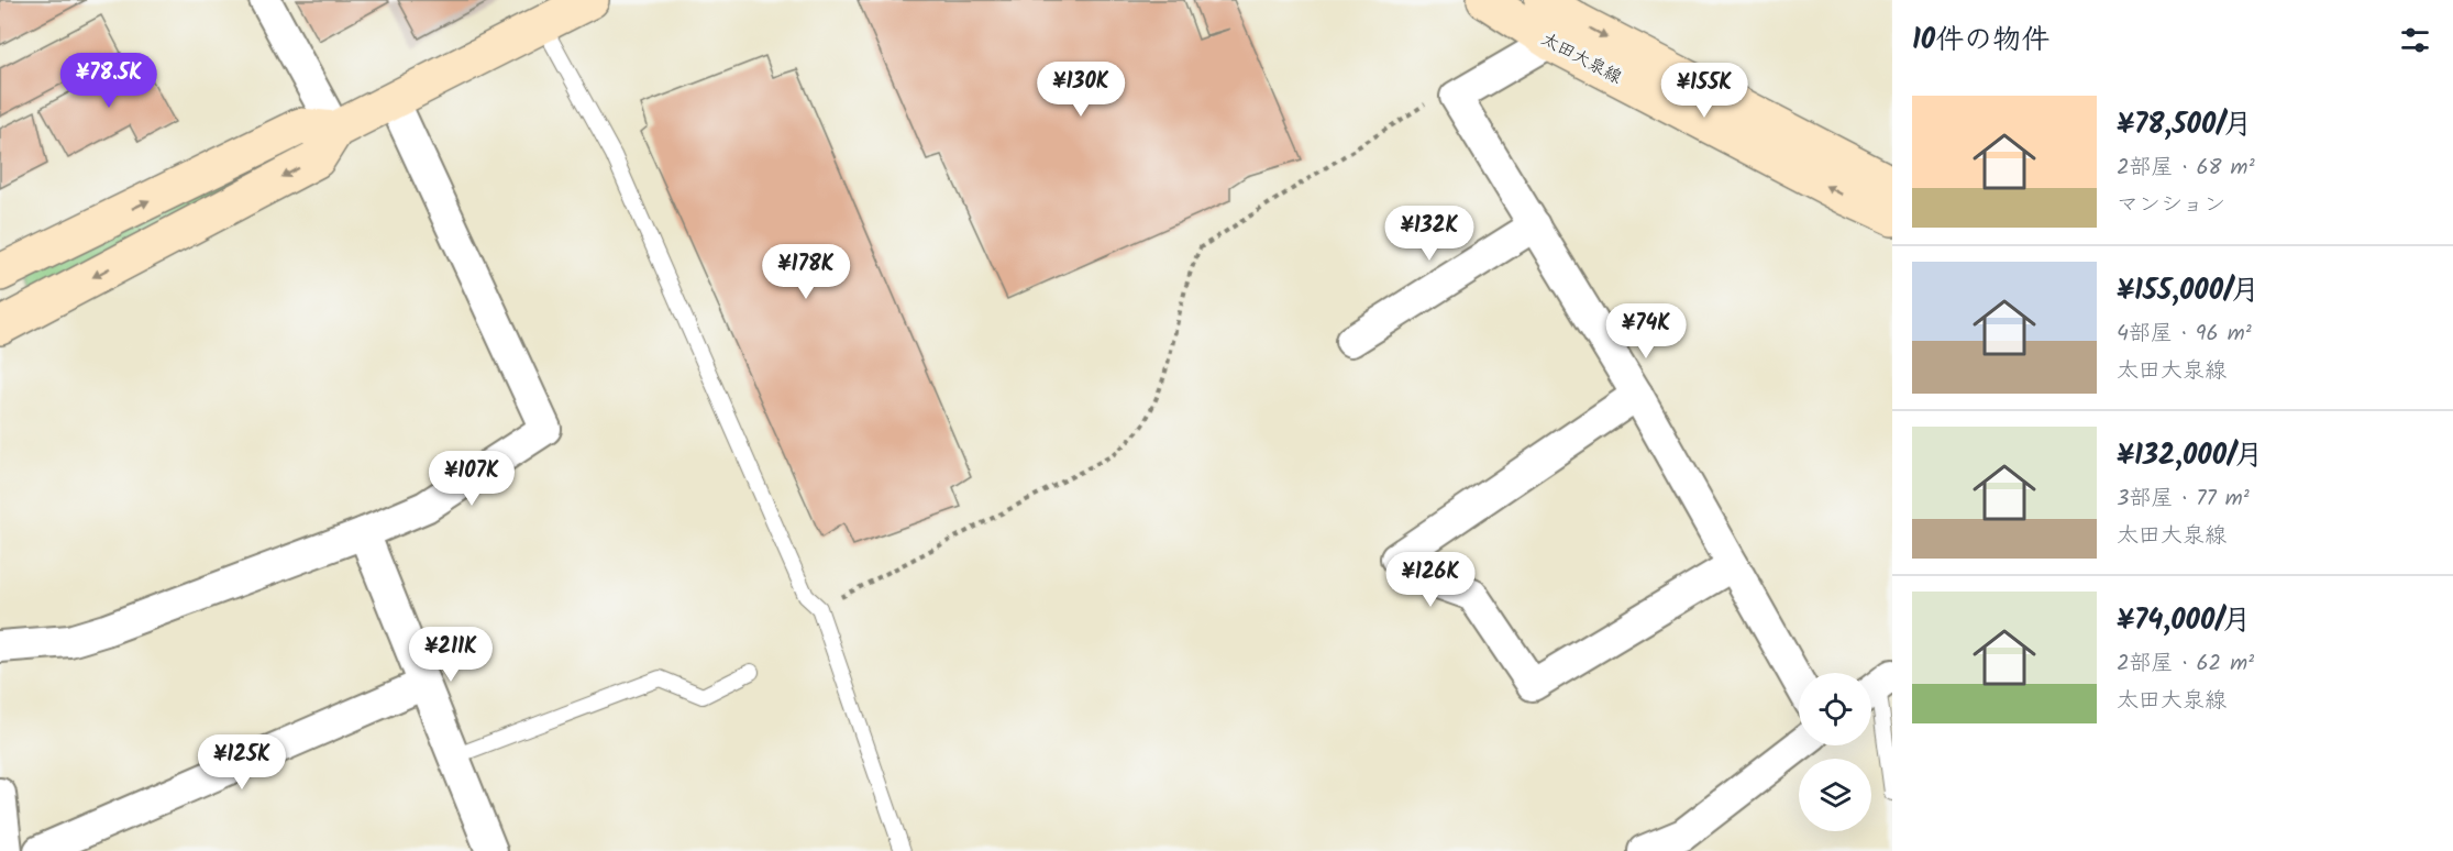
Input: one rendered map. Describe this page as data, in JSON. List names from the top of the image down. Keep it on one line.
{"streets":{"street":["太田大泉線"]},"page":{"heading":"10件の物件","price":["¥78.5K","¥130K","¥155K","¥132K","¥178K","¥74K","¥107K","¥126K","¥211K","¥125K"],"list":[{"name":"¥78,500/月","note":"2部屋 · 68 m² · マンション"},{"name":"¥155,000/月","note":"4部屋 · 96 m² · 太田大泉線"},{"name":"¥132,000/月","note":"3部屋 · 77 m² · 太田大泉線"},{"name":"¥74,000/月","note":"2部屋 · 62 m² · 太田大泉線"}]}}
